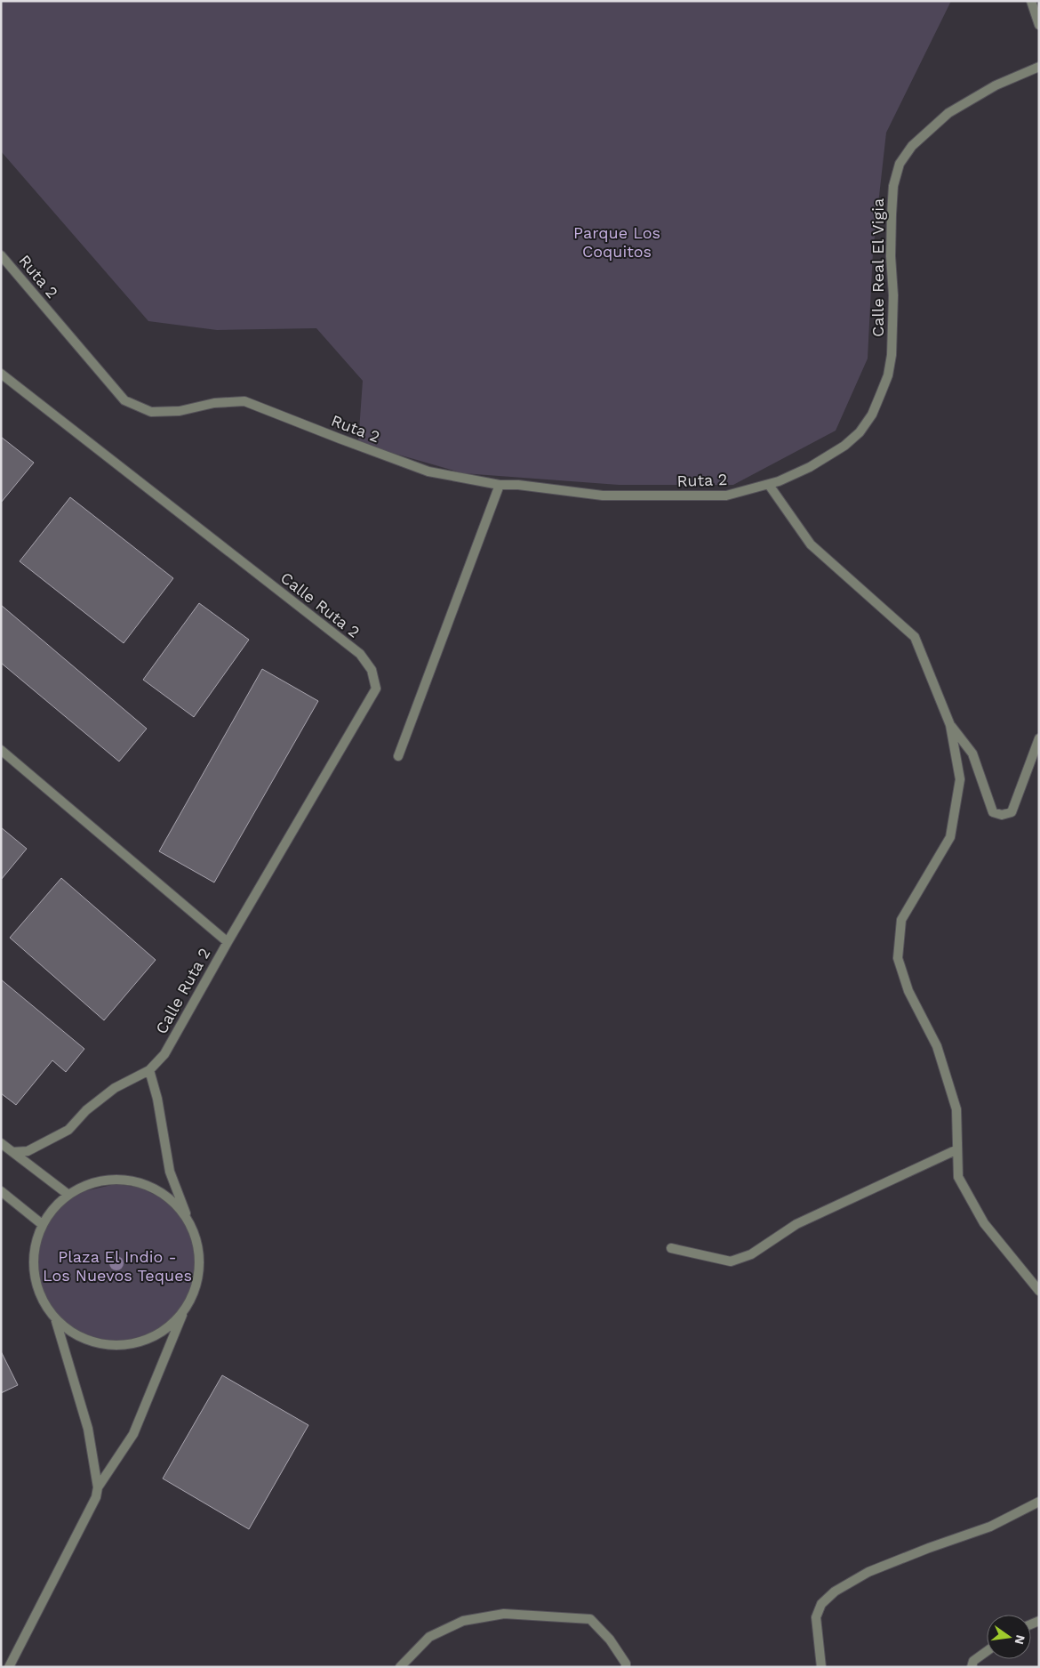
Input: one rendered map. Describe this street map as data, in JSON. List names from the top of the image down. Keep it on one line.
{"streets":{"street":["Calle Real El Vigia","Ruta 2","Calle Ruta 2"]},"crossings":[["Calle Real El Vigia","Ruta 2"]],"parks":["Parque Los Coquitos","Plaza El Indio - Los Nuevos Teques"],"north":"right"}
